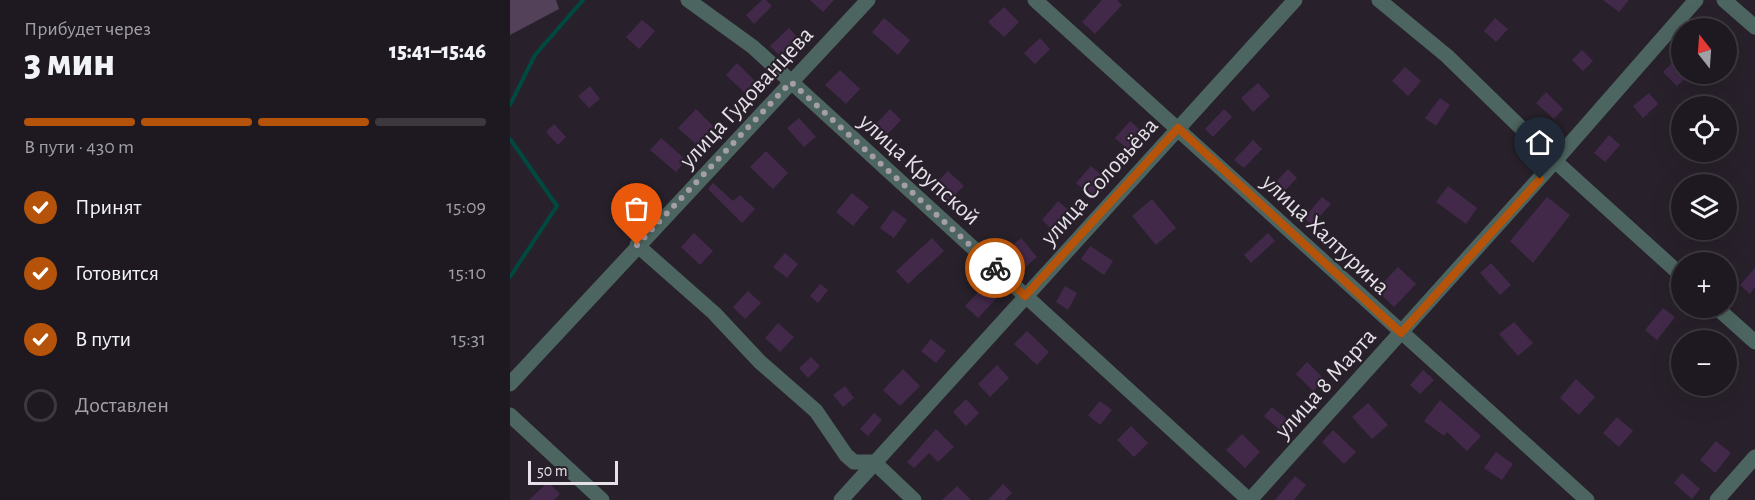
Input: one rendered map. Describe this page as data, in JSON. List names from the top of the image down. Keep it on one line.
{"streets":{"street":["улица Гудованцева","улица Крупской","улица Соловьёва","улица Халтурина","улица 8 Марта"]},"crossings":[["улица Гудованцева","улица Крупской"],["улица Крупской","улица Соловьёва"],["улица Крупской","улица 8 Марта"],["улица Соловьёва","улица Халтурина"],["улица Халтурина","улица 8 Марта"]],"scale_bar":"50 m","north":"top","page":{"heading":["3 мин","Прибудет через","15:41–15:46"],"map_buttons":["+","−"],"bar":"В пути · 430 m","list":[["Принят","15:09"],["Готовится","15:10"],["В пути","15:31"],"Доставлен"],"scale":"50 m"}}
